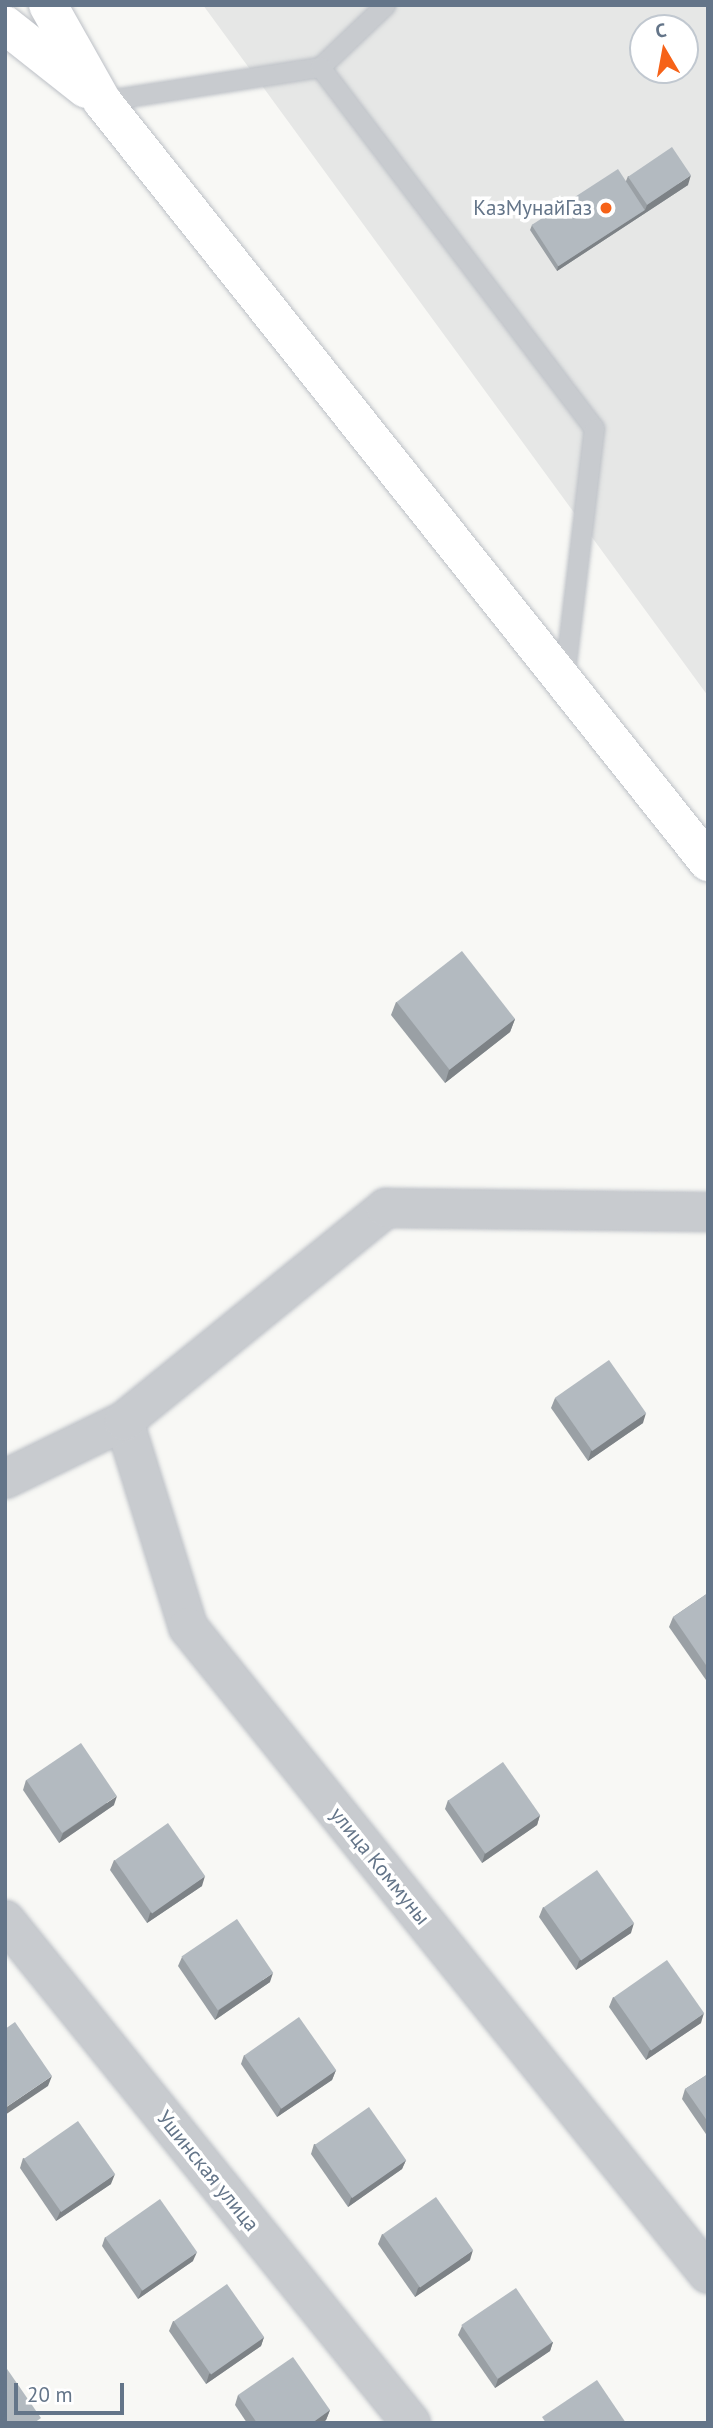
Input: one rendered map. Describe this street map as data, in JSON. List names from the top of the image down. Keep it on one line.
{"streets":{"street":["улица Коммуны","Ушинская улица"]},"places":["КазМунайГаз"],"scale_bar":"20 m","north":"top"}
